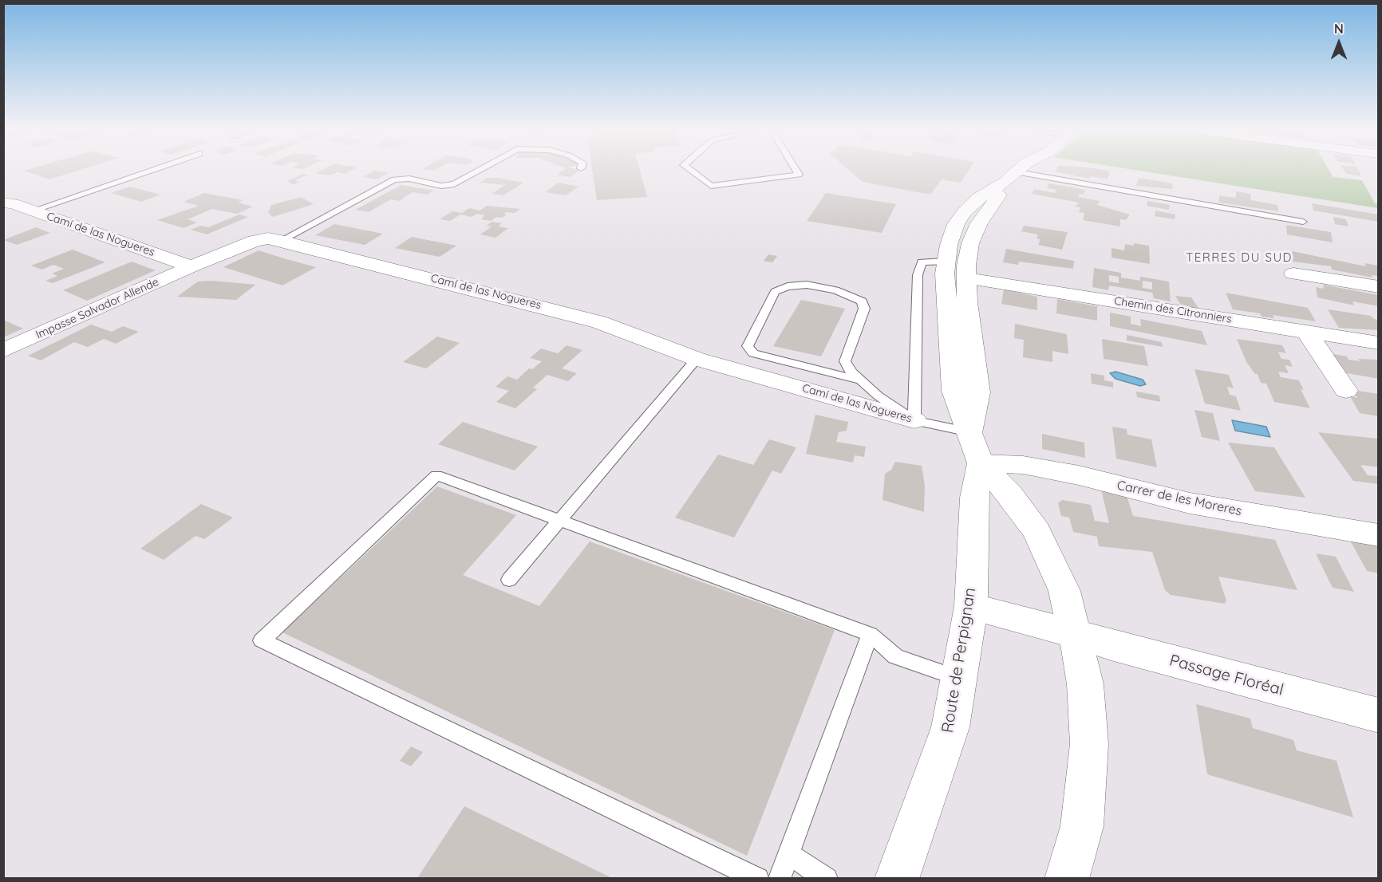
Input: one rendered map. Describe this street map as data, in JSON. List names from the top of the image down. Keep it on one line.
{"streets":{"street":["Camí de las Nogueres","Impasse Salvador Allende","Chemin des Citronniers","Carrer de les Moreres","Route de Perpignan","Passage Floréal"]},"crossings":[["Camí de las Nogueres","Impasse Salvador Allende"],["Camí de las Nogueres","Carrer de les Moreres"],["Camí de las Nogueres","Route de Perpignan"],["Chemin des Citronniers","Route de Perpignan"],["Carrer de les Moreres","Route de Perpignan"],["Route de Perpignan","Passage Floréal"]],"districts":["TERRES DU SUD"],"north":"top"}
